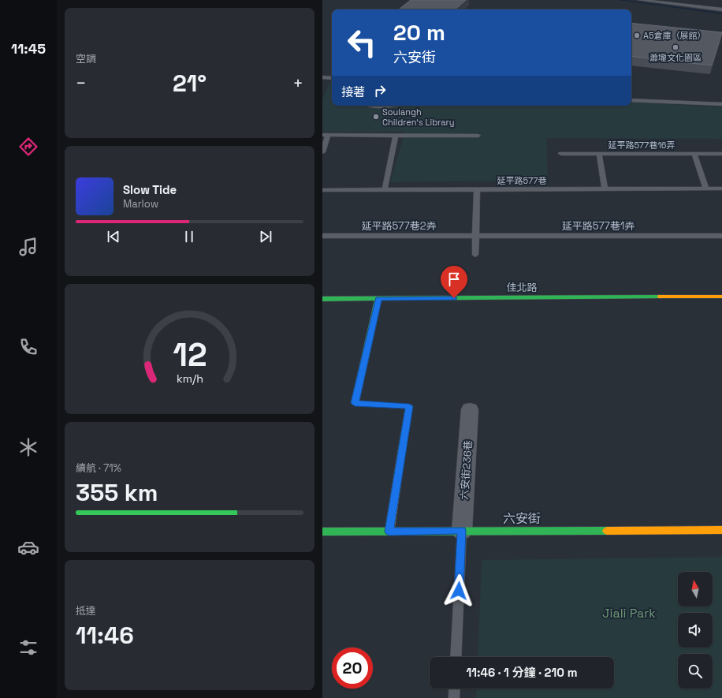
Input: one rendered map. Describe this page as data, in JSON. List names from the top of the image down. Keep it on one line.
{"streets":{"street":["佳北路","六安街236巷","六安街"],"lane":["延平路577巷16弄","延平路577巷","延平路577巷2弄","延平路577巷1弄"]},"crossings":[["延平路577巷2弄","延平路577巷1弄"],["六安街236巷","六安街"]],"parks":["Jiali Park"],"places":["A5倉庫（展館）","蕭壠文化園區","Soulangh Children‘s Library"],"north":"top","page":{"tabs":"11:45","tile":["空調",["續航 · 71%","355 km"],["抵達","11:46"]],"turn":["20 m","六安街"],"heat":["−","21°","+"],"then":"接著","song":["Slow Tide","Marlow"],"limit":"20","trip":"11:46 · 1 分鐘 · 210 m","gauge":["12","km/h"]}}
